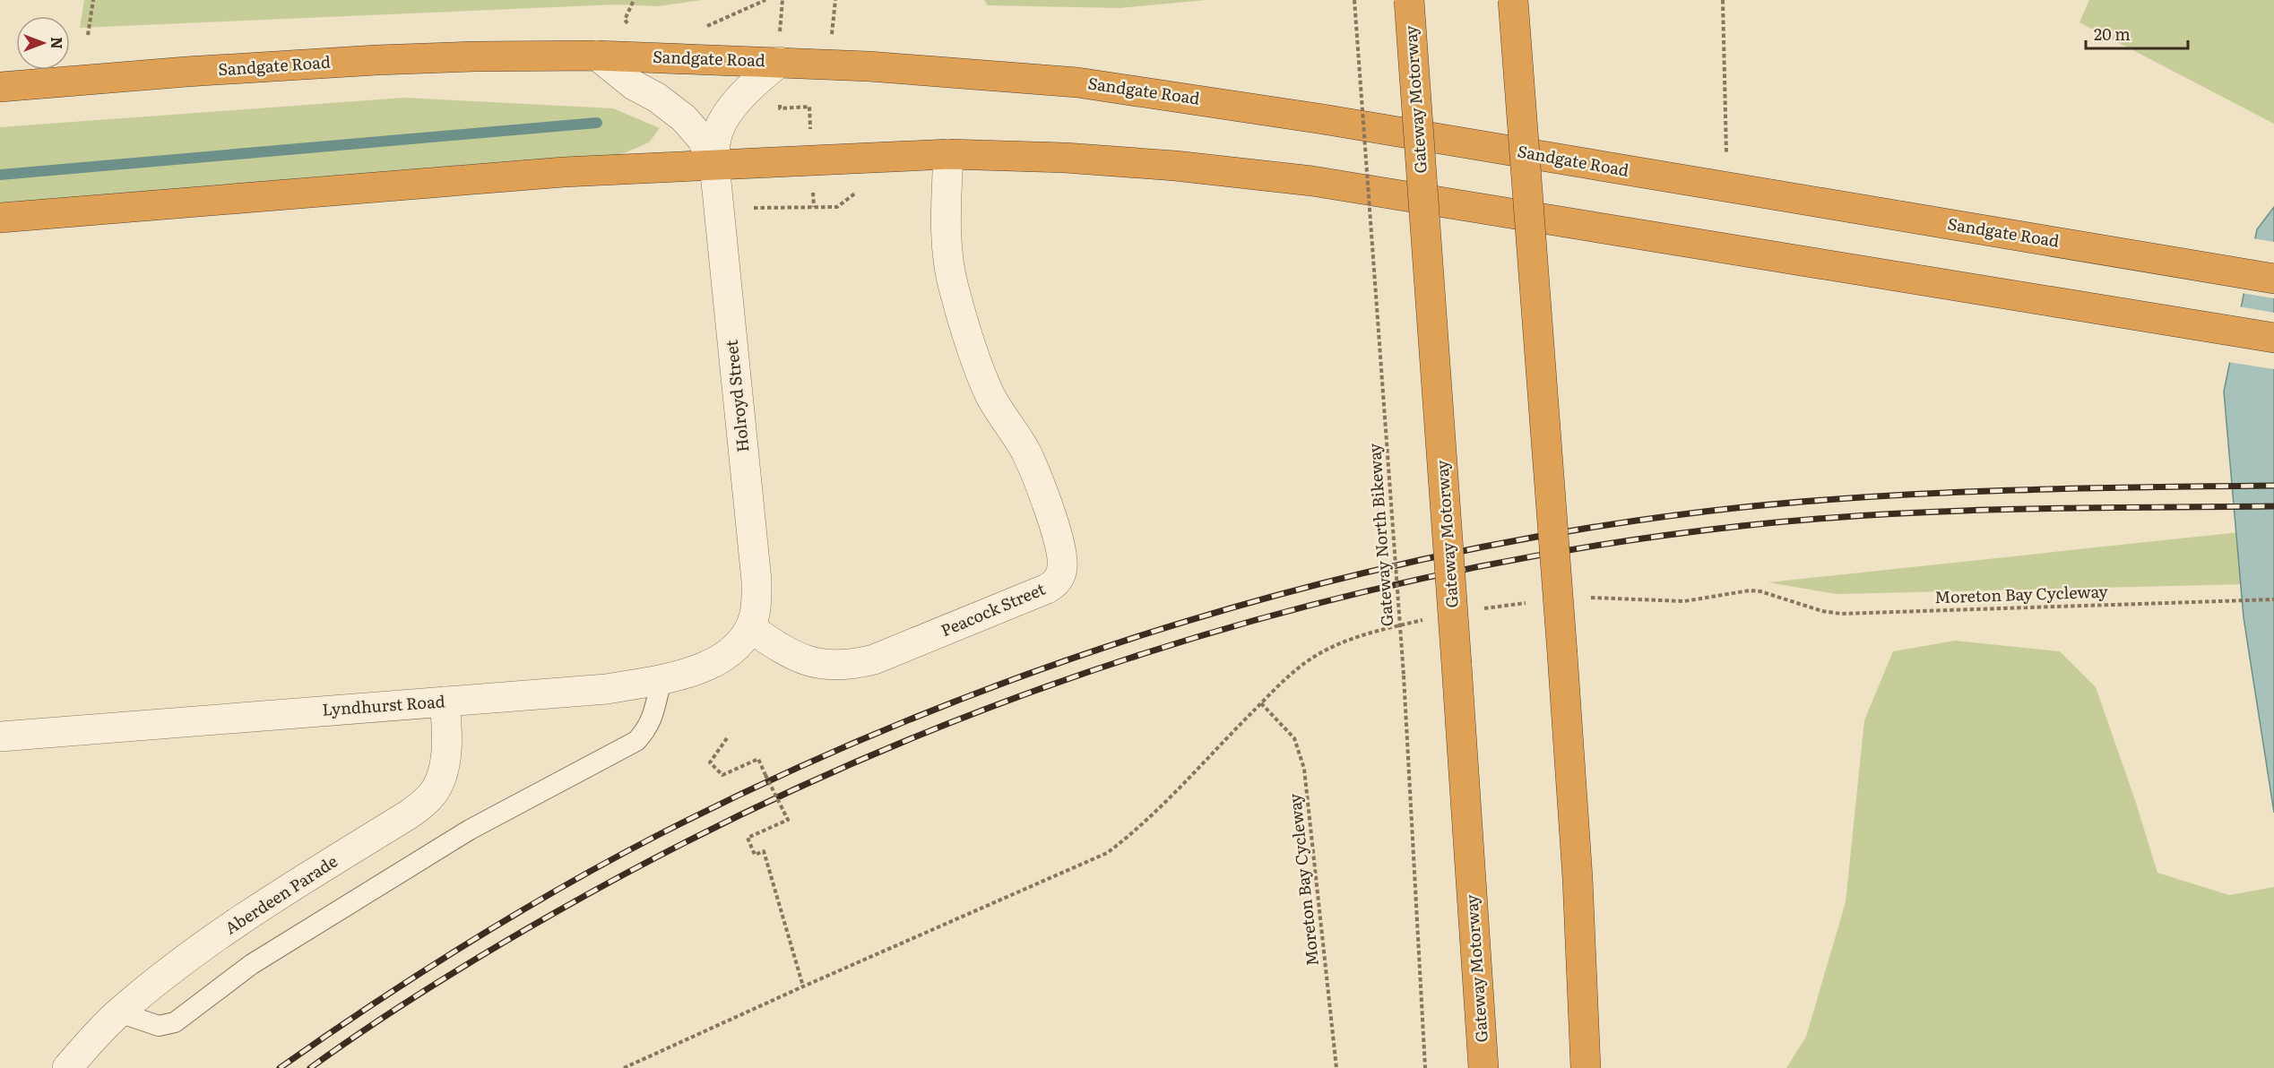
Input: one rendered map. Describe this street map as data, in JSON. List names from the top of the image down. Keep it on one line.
{"streets":{"highway":["Sandgate Road","Gateway Motorway"],"street":["Holroyd Street","Peacock Street","Lyndhurst Road","Aberdeen Parade"],"path":["Gateway North Bikeway","Moreton Bay Cycleway"]},"crossings":[["Holroyd Street","Peacock Street"],["Holroyd Street","Lyndhurst Road"],["Peacock Street","Lyndhurst Road"],["Lyndhurst Road","Aberdeen Parade"]],"scale_bar":"20 m","north":"right"}
